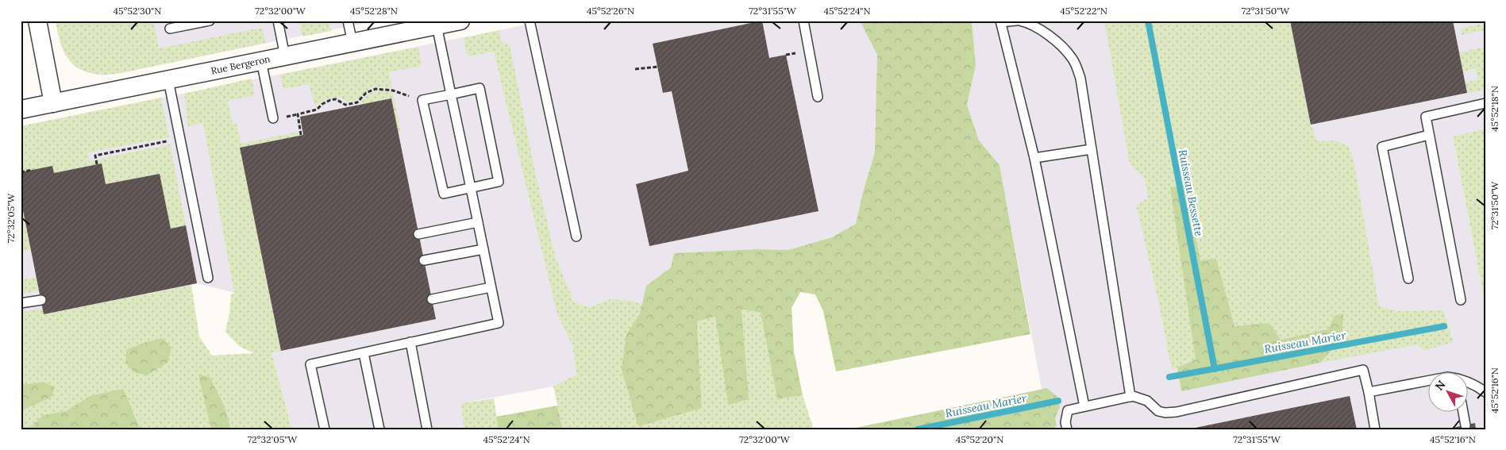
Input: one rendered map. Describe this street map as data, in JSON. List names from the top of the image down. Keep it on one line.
{"streets":{"street":["Rue Bergeron"]},"water":["Ruisseau Bessette","Ruisseau Marier"],"north":"top left","coordinates":["45°52'30\"N","72°32'00\"W","45°52'28\"N","45°52'26\"N","72°31'55\"W","45°52'24\"N","45°52'22\"N","72°31'50\"W","45°52'18\"N","72°32'05\"W","45°52'16\"N","45°52'20\"N"]}
